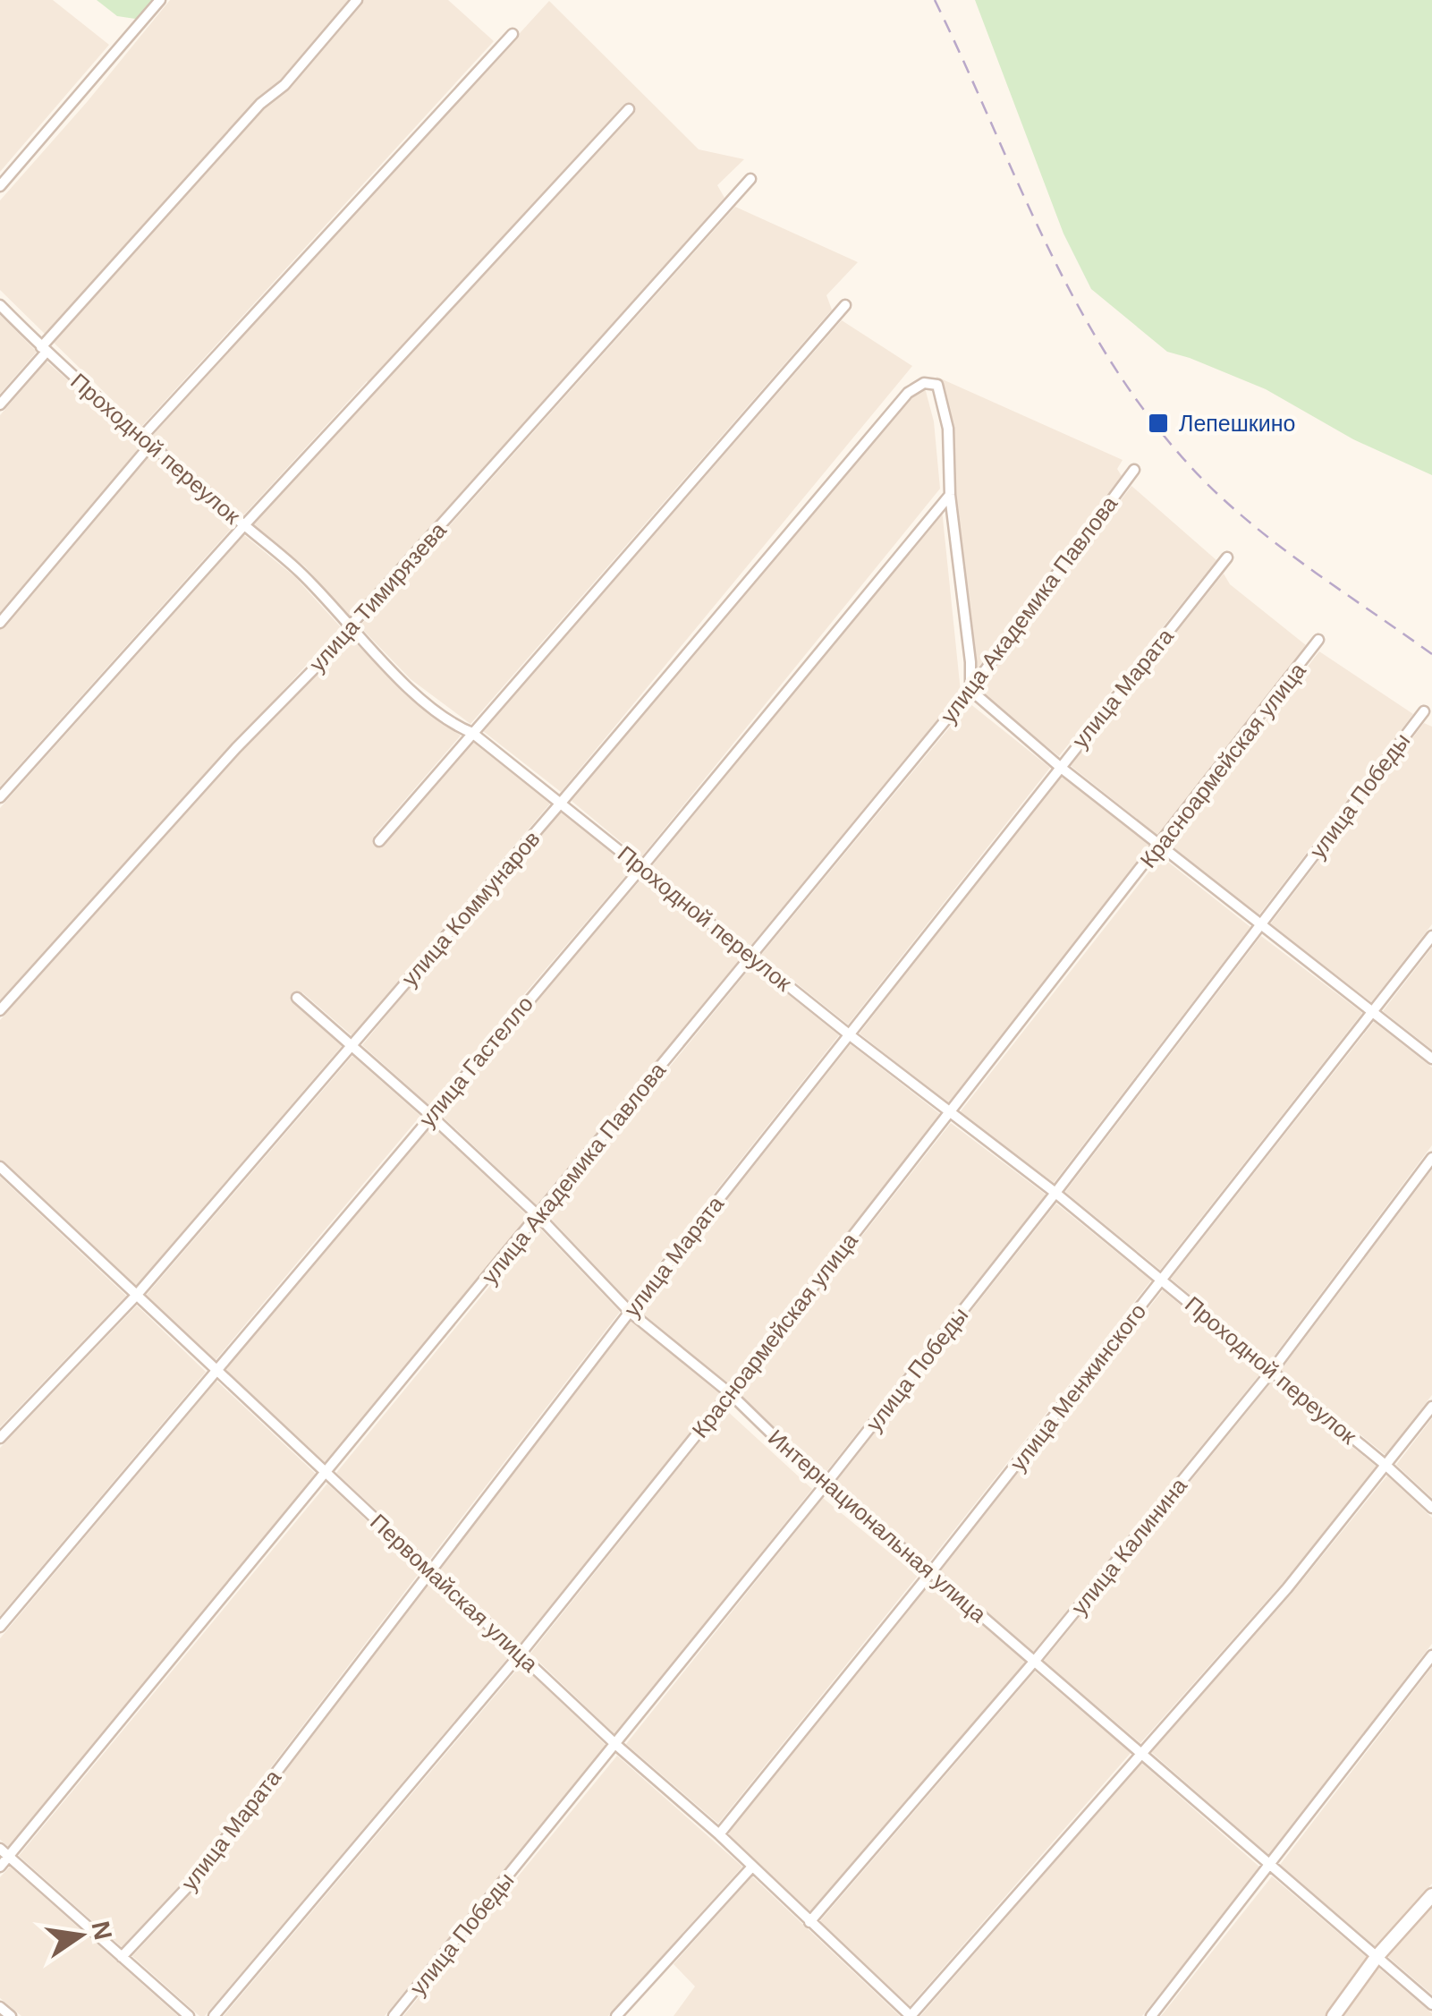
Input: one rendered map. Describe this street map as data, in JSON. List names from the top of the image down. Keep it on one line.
{"streets":{"street":["Проходной переулок","улица Тимирязева","улица Академика Павлова","улица Марата","Красноармейская улица","улица Победы","улица Коммунаров","улица Гастелло","улица Менжинского","Интернациональная улица","улица Калинина","Первомайская улица"]},"crossings":[["Проходной переулок","улица Тимирязева"],["Проходной переулок","улица Академика Павлова"],["Проходной переулок","улица Марата"],["Проходной переулок","Красноармейская улица"],["Проходной переулок","улица Победы"],["Проходной переулок","улица Коммунаров"],["Проходной переулок","улица Гастелло"],["Проходной переулок","улица Менжинского"],["Проходной переулок","улица Калинина"],["улица Академика Павлова","Интернациональная улица"],["улица Академика Павлова","Первомайская улица"],["улица Марата","Интернациональная улица"],["улица Марата","Первомайская улица"],["Красноармейская улица","Интернациональная улица"],["Красноармейская улица","Первомайская улица"],["улица Победы","Интернациональная улица"],["улица Победы","Первомайская улица"],["улица Коммунаров","улица Гастелло"],["улица Коммунаров","Интернациональная улица"],["улица Коммунаров","Первомайская улица"],["улица Гастелло","Интернациональная улица"],["улица Гастелло","Первомайская улица"],["улица Менжинского","Интернациональная улица"],["улица Менжинского","Первомайская улица"],["Интернациональная улица","улица Калинина"],["улица Калинина","Первомайская улица"]],"places":{"transit":["Лепешкино"]},"north":"right"}
